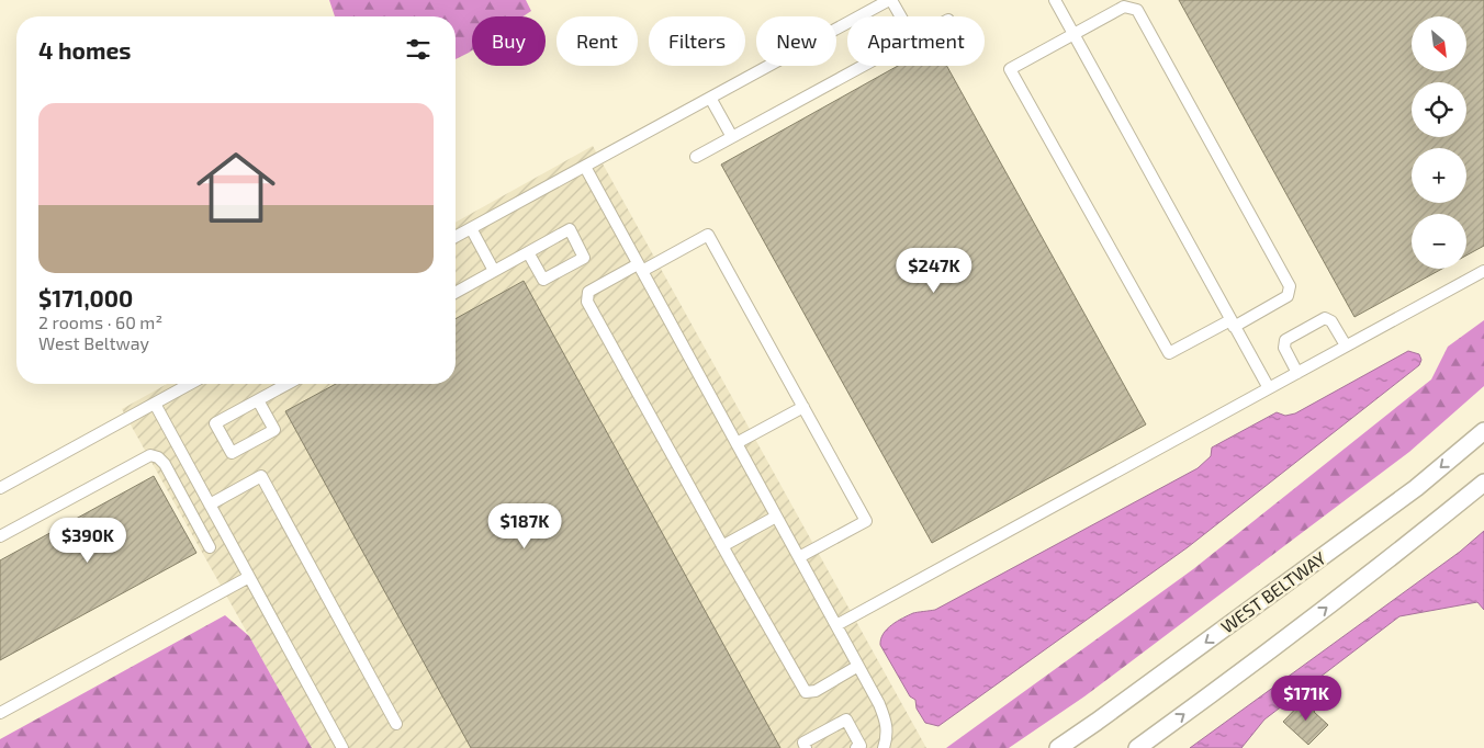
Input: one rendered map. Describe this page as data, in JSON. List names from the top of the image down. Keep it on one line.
{"streets":{"highway":["WEST BELTWAY"]},"north":"bottom right","page":{"map_buttons":["+","−"],"chip":["Buy","Rent","Filters","New","Apartment"],"heading":"4 homes","list":[{"name":"$171,000","note":"2 rooms · 60 m² · West Beltway"}],"price":["$247K","$187K","$390K","$171K"]}}
